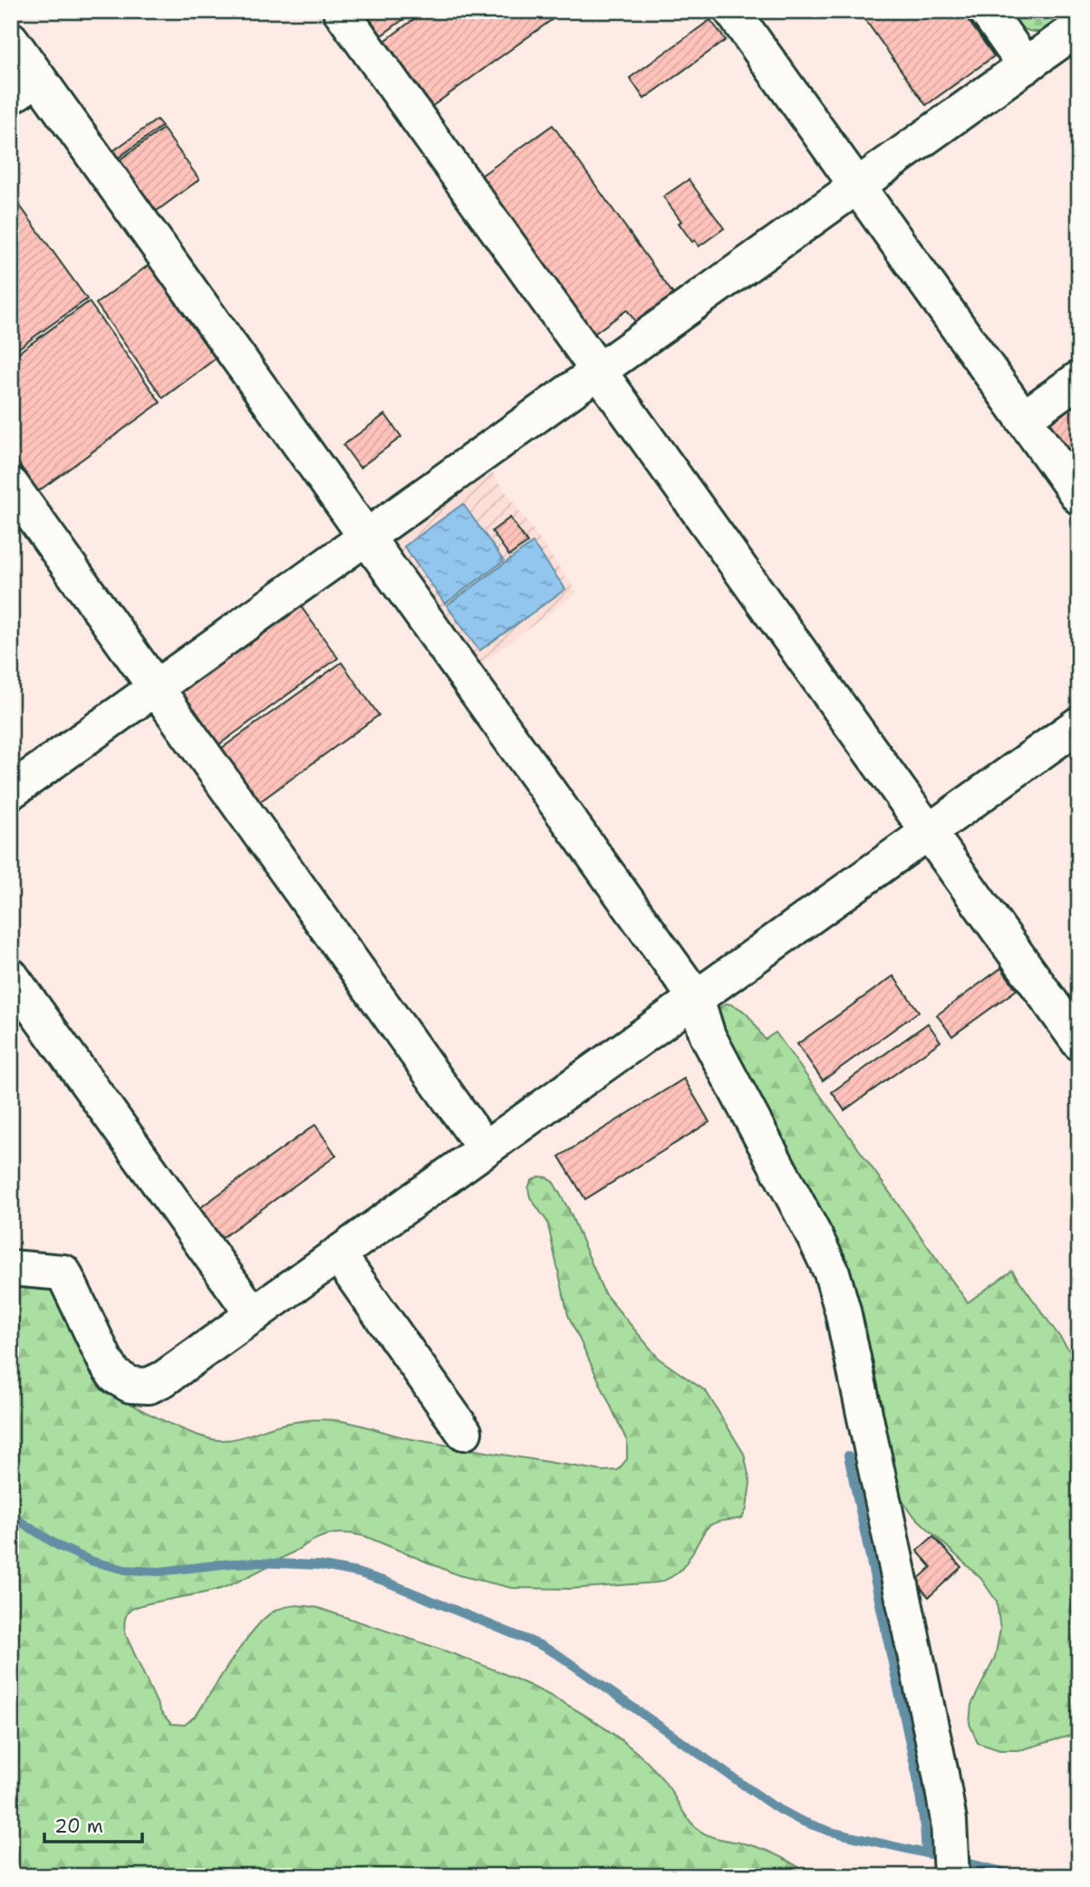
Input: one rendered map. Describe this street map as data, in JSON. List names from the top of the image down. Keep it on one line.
{"scale_bar":"20 m"}
